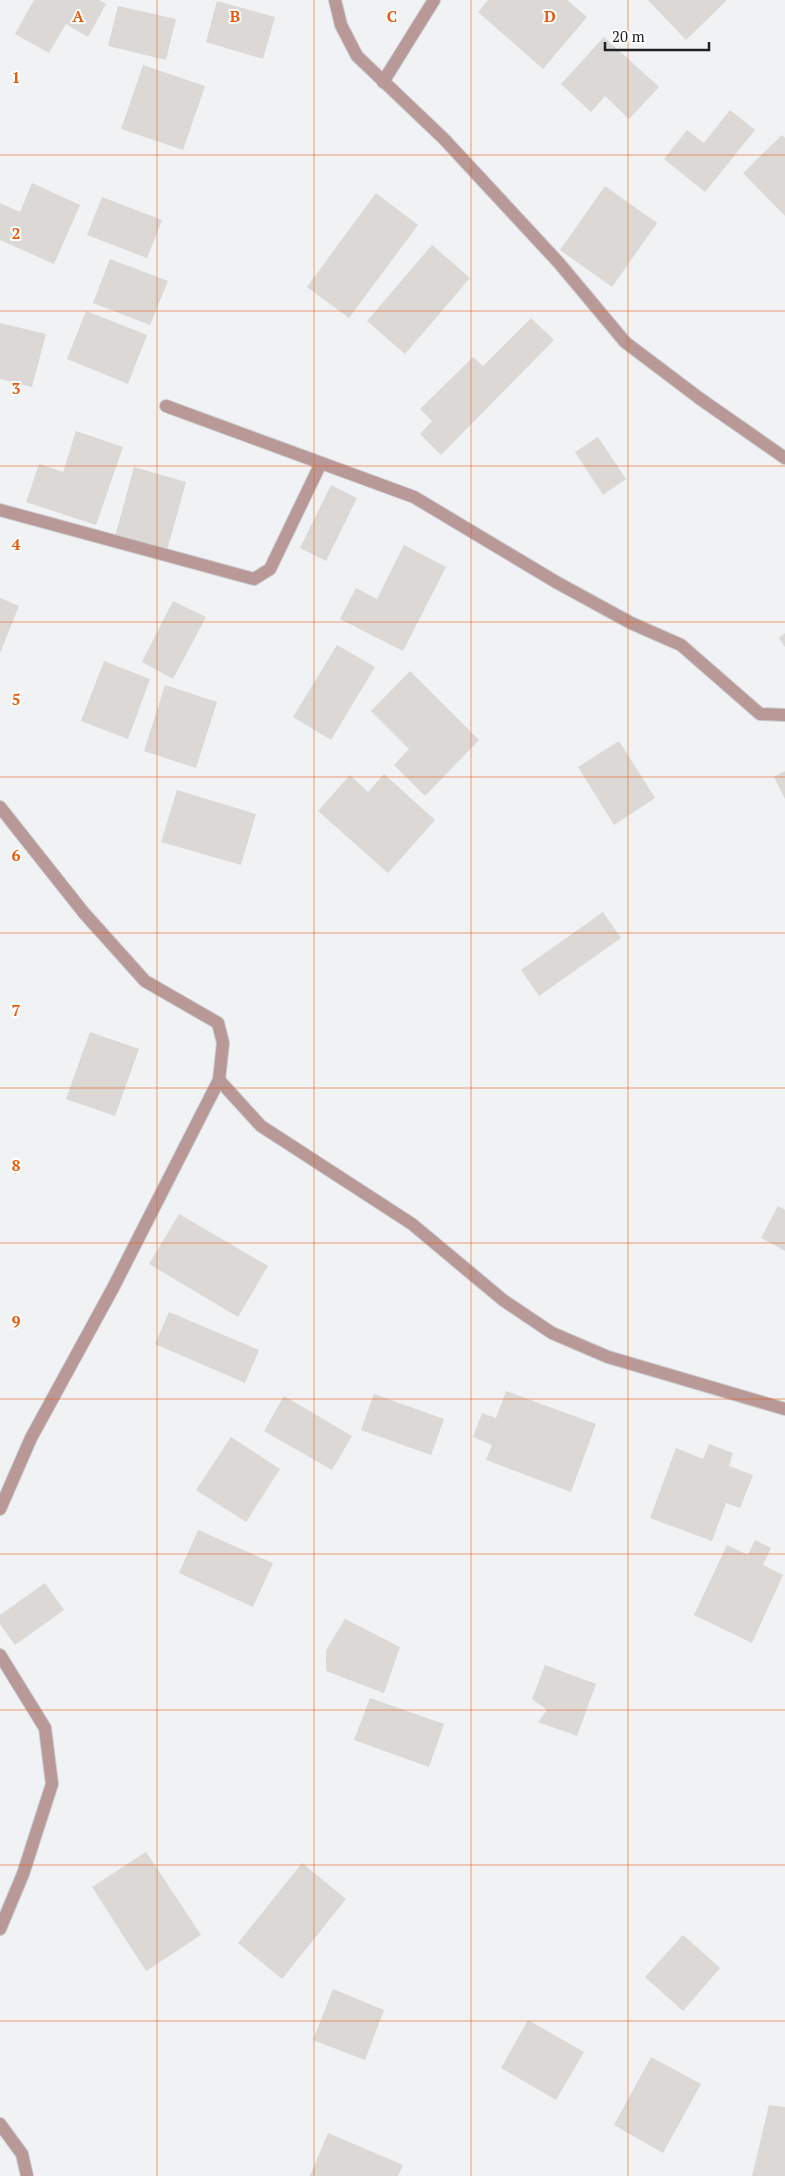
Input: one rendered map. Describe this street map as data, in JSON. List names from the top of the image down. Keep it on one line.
{"scale_bar":"20 m","grid":{"columns":["A","B","C","D"],"rows":["1","2","3","4","5","6","7","8","9"]}}
